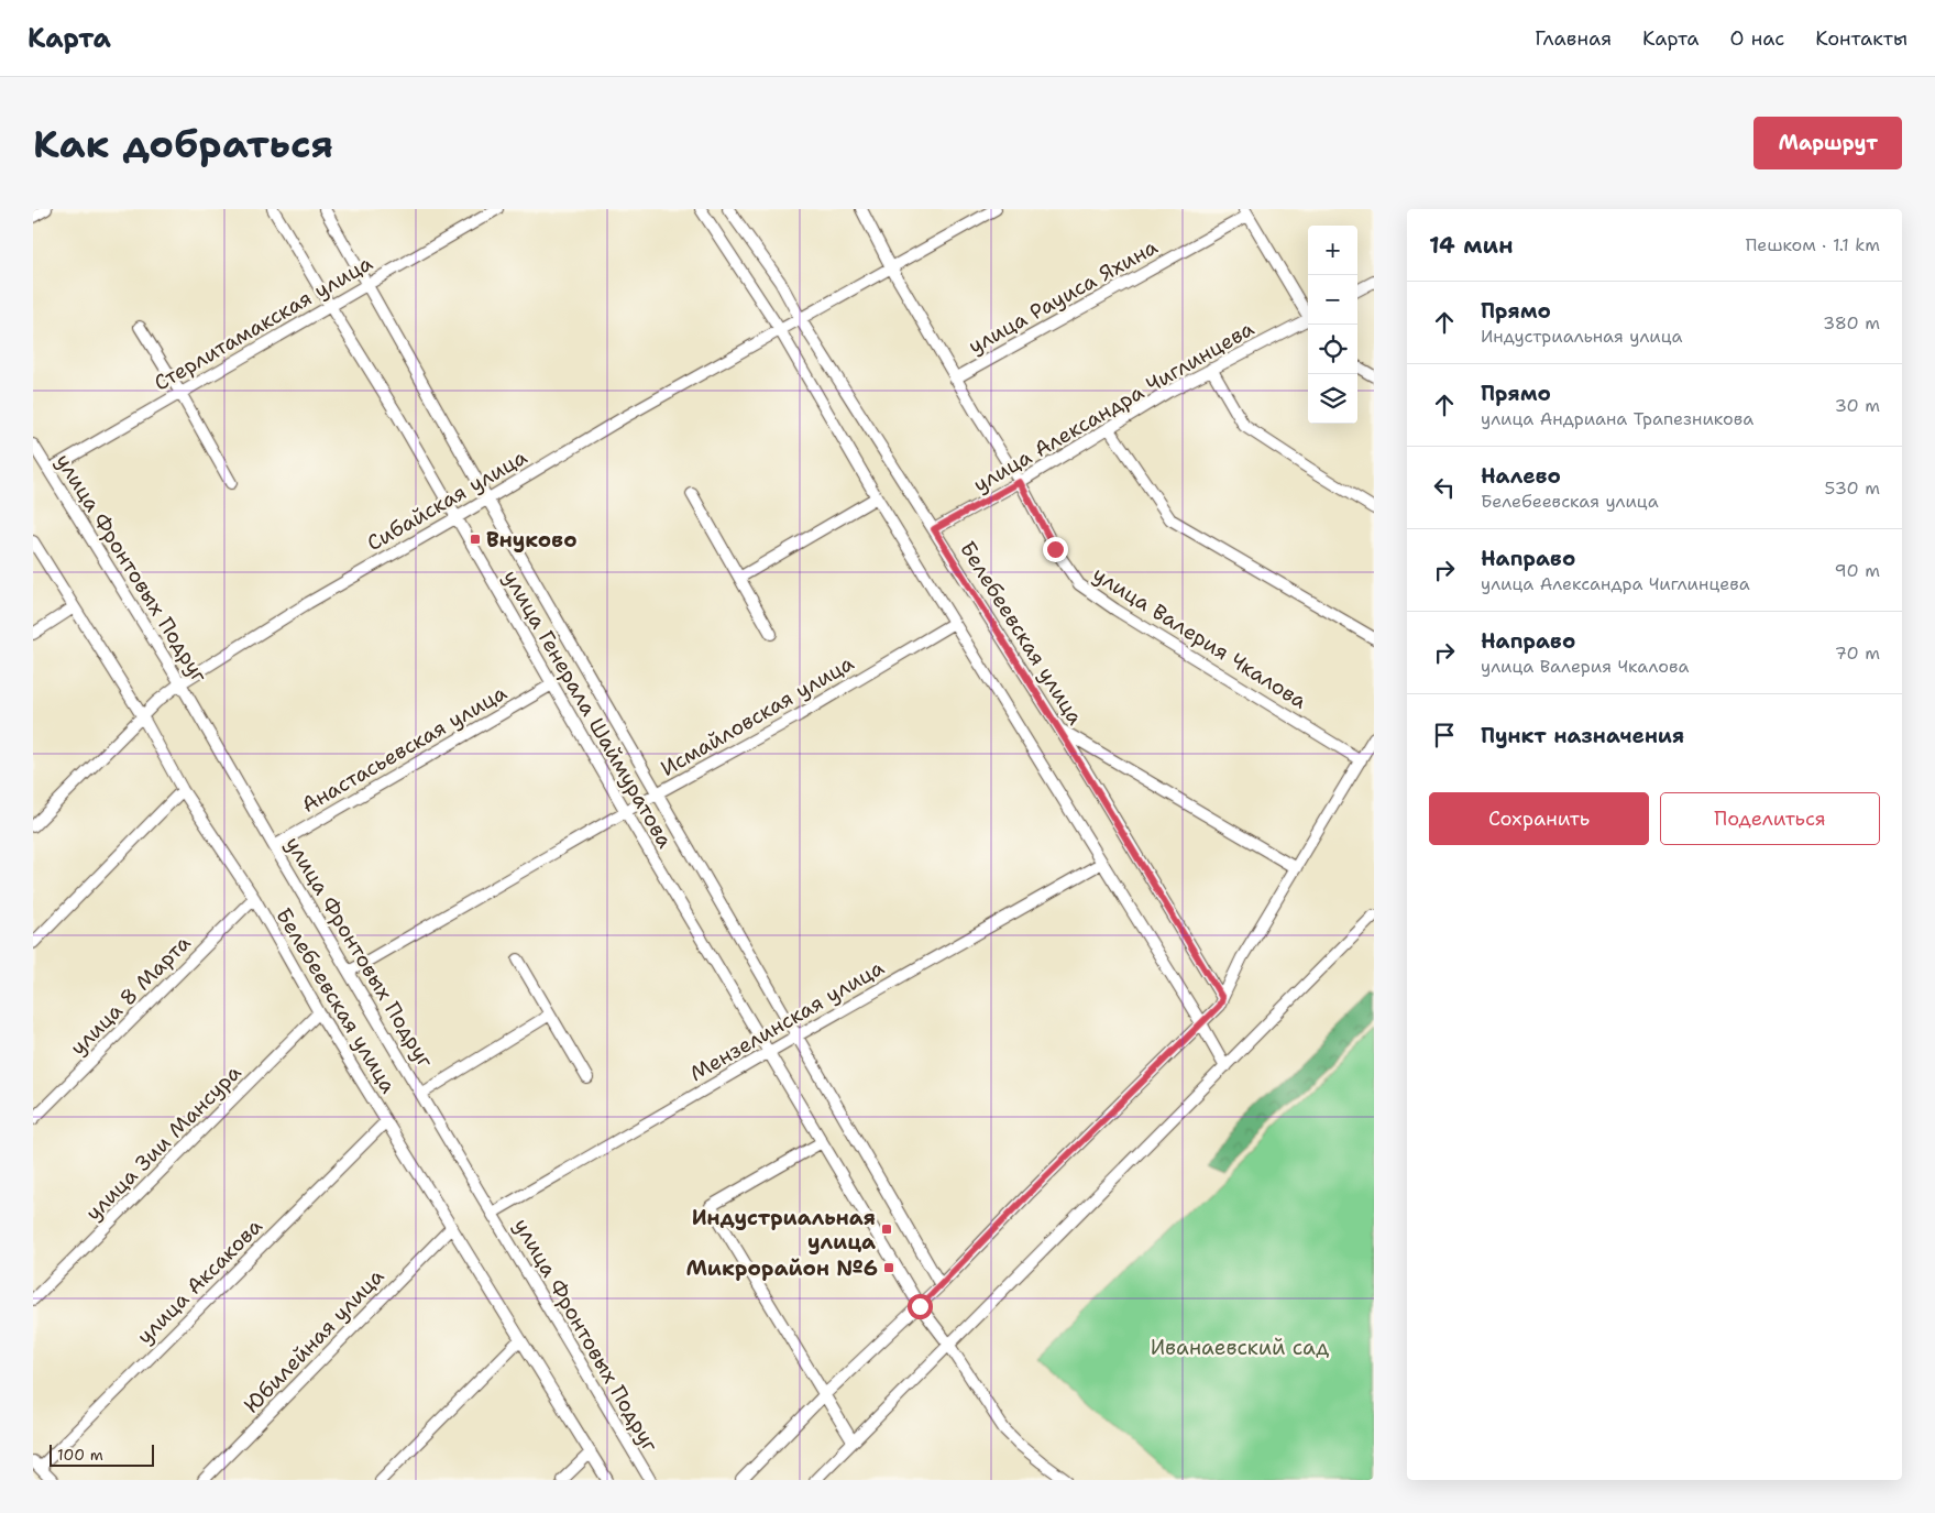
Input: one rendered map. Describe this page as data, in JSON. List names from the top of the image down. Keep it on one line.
{"streets":{"street":["улица Рауиса Яхина","Стерлитамакская улица","улица Александра Чиглинцева","Сибайская улица","улица Фронтовых Подруг","Белебеевская улица","улица Валерия Чкалова","улица Генерала Шаймуратова","Исмайловская улица","Анастасьевская улица","улица 8 Марта","Мензелинская улица","улица Зии Мансура","улица Аксакова","Юбилейная улица"]},"crossings":[["улица Рауиса Яхина","улица Валерия Чкалова"],["Стерлитамакская улица","улица Фронтовых Подруг"],["Стерлитамакская улица","улица Генерала Шаймуратова"],["улица Александра Чиглинцева","Белебеевская улица"],["улица Александра Чиглинцева","улица Валерия Чкалова"],["Сибайская улица","улица Фронтовых Подруг"],["Сибайская улица","Белебеевская улица"],["Сибайская улица","улица Валерия Чкалова"],["Сибайская улица","улица Генерала Шаймуратова"],["улица Фронтовых Подруг","Исмайловская улица"],["улица Фронтовых Подруг","Анастасьевская улица"],["улица Фронтовых Подруг","Мензелинская улица"],["Белебеевская улица","улица 8 Марта"],["Белебеевская улица","улица Зии Мансура"],["Белебеевская улица","улица Аксакова"],["Белебеевская улица","Юбилейная улица"],["улица Генерала Шаймуратова","Исмайловская улица"],["улица Генерала Шаймуратова","Анастасьевская улица"],["улица Генерала Шаймуратова","Мензелинская улица"]],"parks":["Иванаевский сад"],"places":{"transit":["Внуково","Индустриальная улица","Микрорайон №6"]},"scale_bar":"100 m","page":{"header":"Карта","nav":["Главная","Карта","О нас","Контакты"],"buttons":["Маршрут",["Сохранить","Поделиться"]],"title":"Как добраться","heading":["14 мин","Пешком · 1.1 km"],"map_buttons":["+","−"],"list":[["Прямо","Индустриальная улица","380 m"],["Прямо","улица Андриана Трапезникова","30 m"],["Налево","Белебеевская улица","530 m"],["Направо","улица Александра Чиглинцева","90 m"],["Направо","улица Валерия Чкалова","70 m"],"Пункт назначения"],"scale":"100 m"}}
